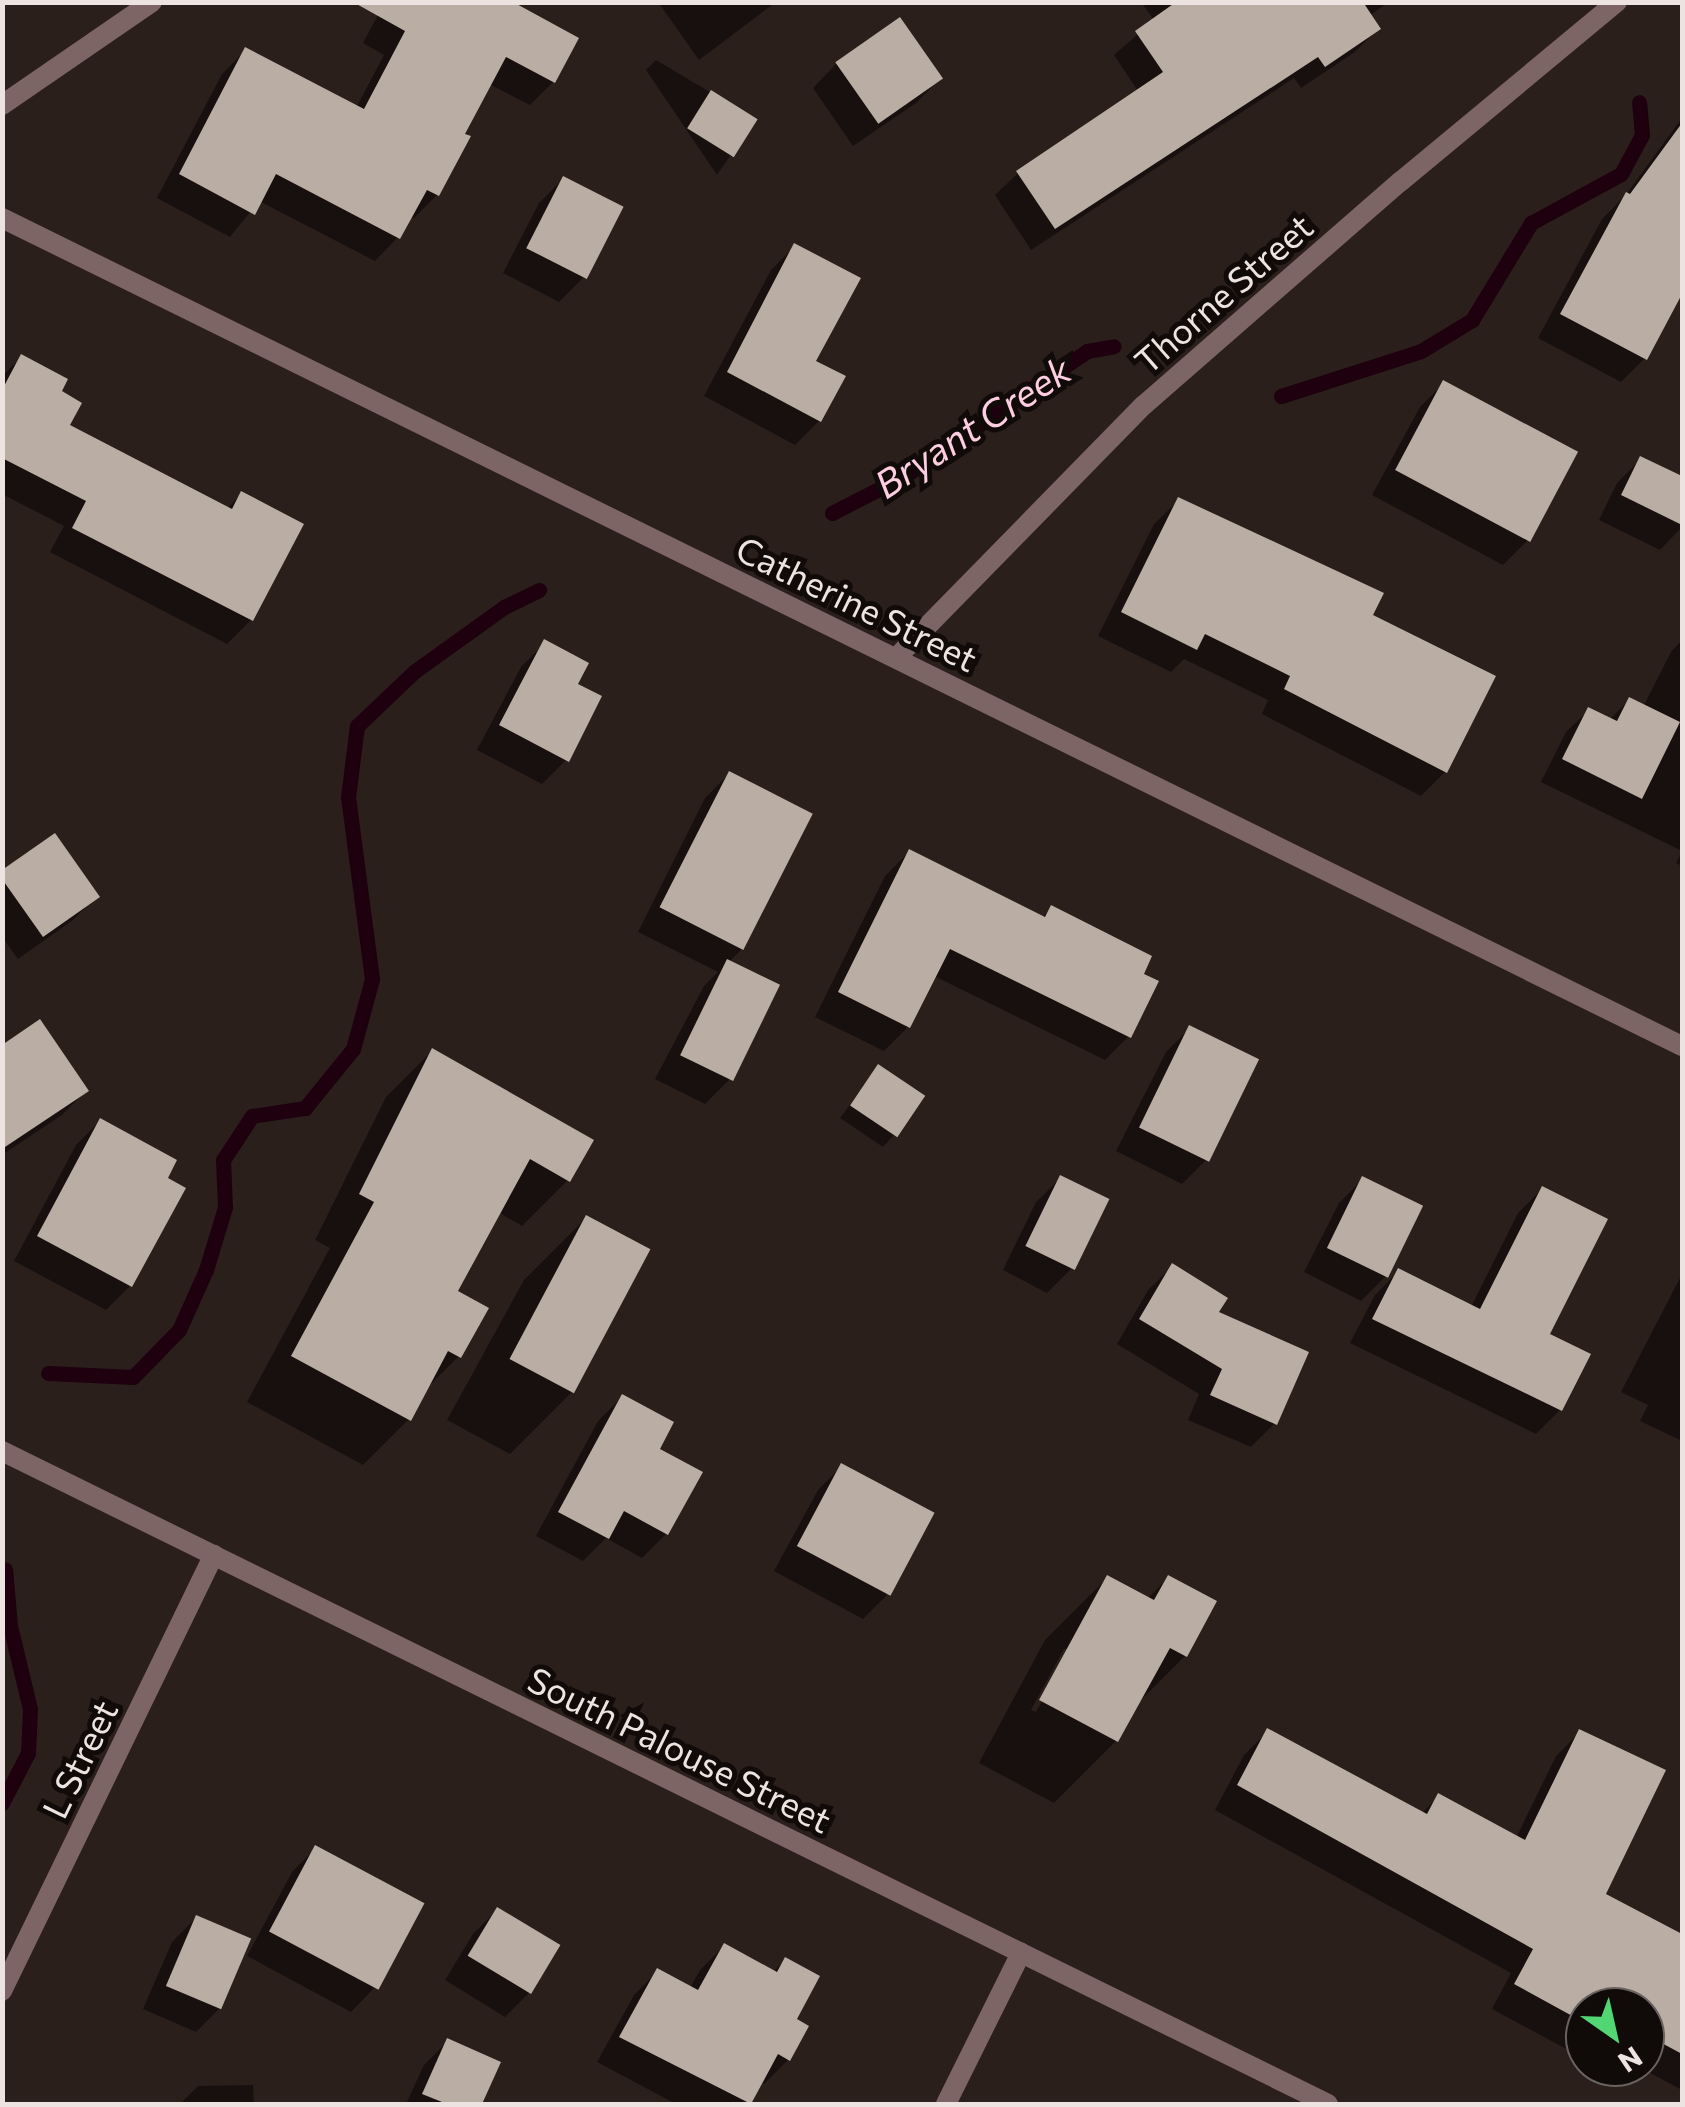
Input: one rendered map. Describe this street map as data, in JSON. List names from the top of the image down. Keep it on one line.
{"streets":{"street":["Thorne Street","Catherine Street","South Palouse Street","L Street"]},"crossings":[["Thorne Street","Catherine Street"],["South Palouse Street","L Street"]],"water":["Bryant Creek"],"north":"bottom right"}
